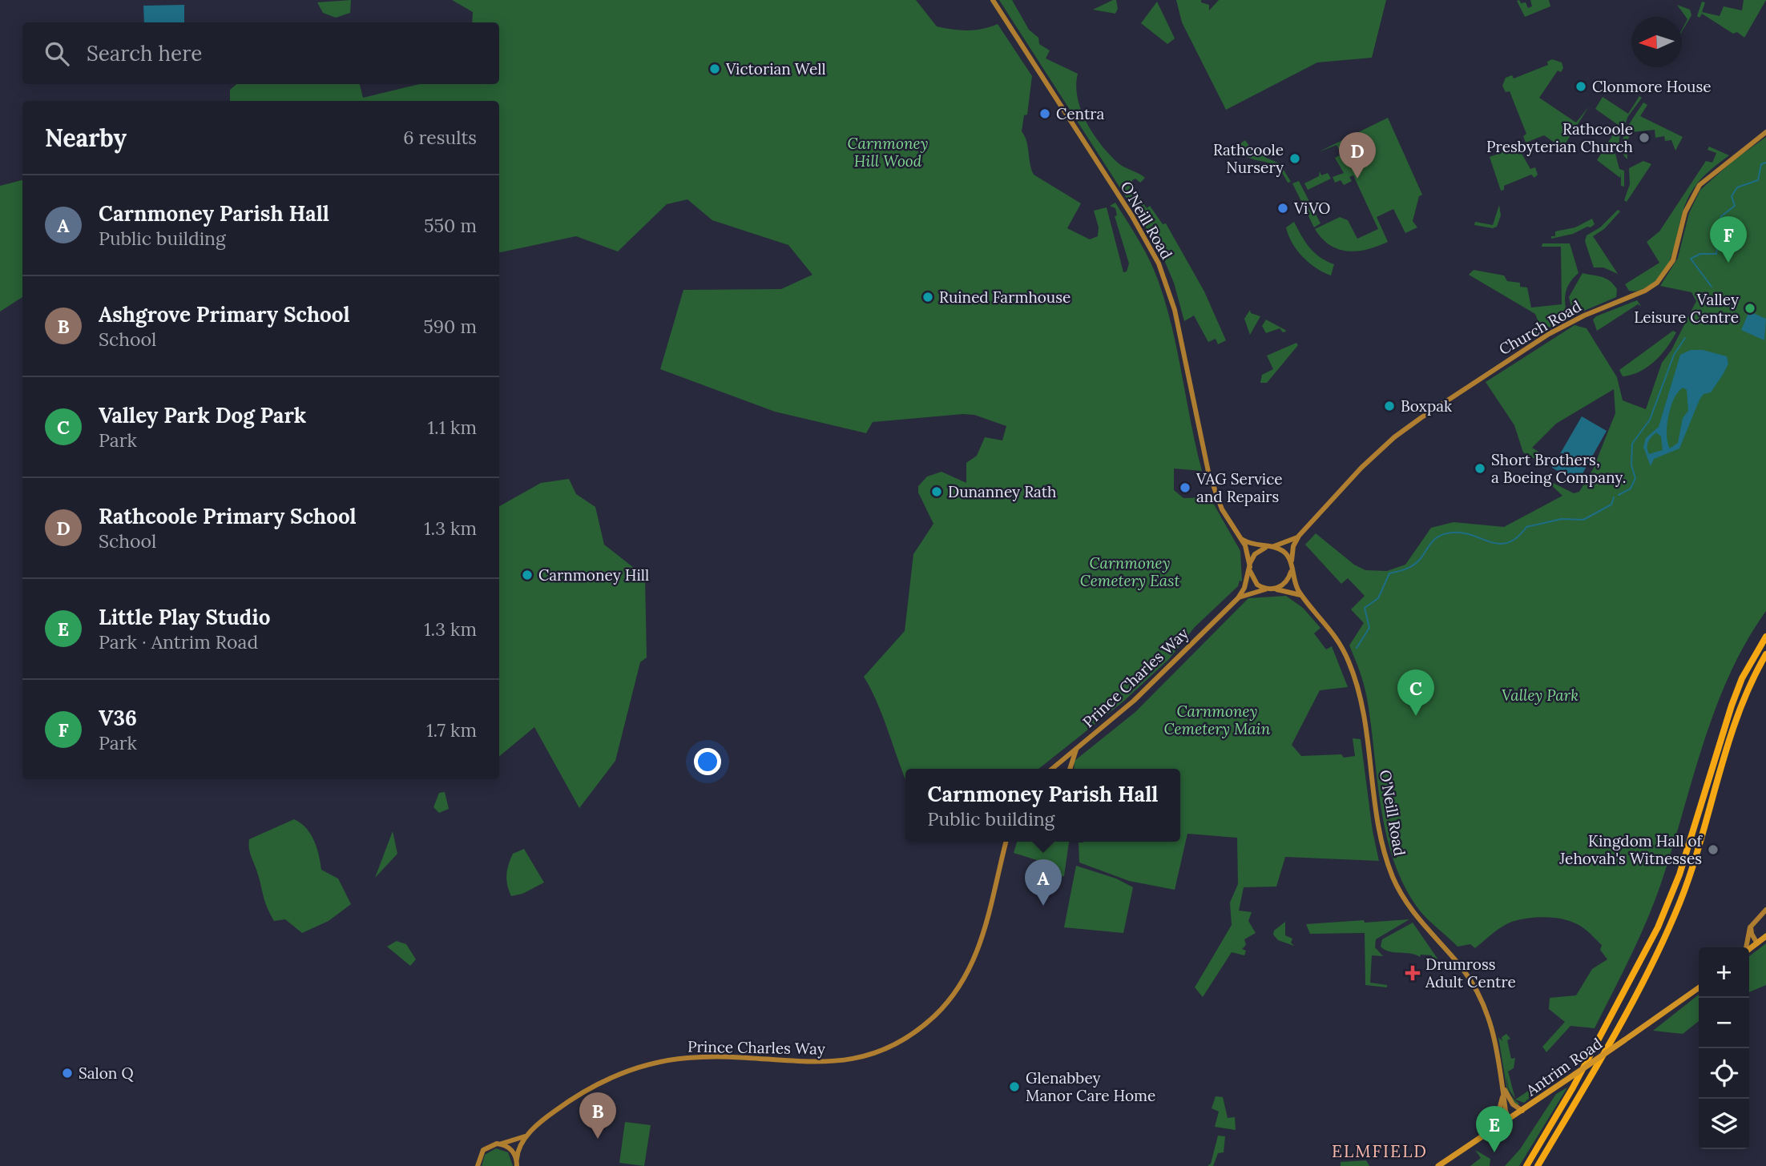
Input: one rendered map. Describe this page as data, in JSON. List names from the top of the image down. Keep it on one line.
{"streets":{"main road":["Antrim Road"],"street":["O'Neill Road","Church Road","Prince Charles Way"]},"crossings":[["O'Neill Road","Church Road"],["O'Neill Road","Prince Charles Way"],["O'Neill Road","Antrim Road"],["Church Road","Prince Charles Way"]],"districts":["ELMFIELD"],"parks":["Carnmoney Hill Wood","Carnmoney Cemetery East","Valley Park","Carnmoney Cemetery Main"],"places":{"other":["Victorian Well","Clonmore House","Centra","Rathcoole Presbyterian Church","Rathcoole Nursery","ViVO","Ruined Farmhouse","Valley Leisure Centre","Boxpak","Short Brothers, a Boeing Company.","VAG Service and Repairs","Dunanney Rath","Carnmoney Hill","Kingdom Hall of Jehovah's Witnesses","Salon Q","Glenabbey Manor Care Home"],"health":["Drumross Adult Centre"]},"north":"left","page":{"search":"Search here","heading":["Nearby","6 results"],"pins":["D","F","C","A","B","E"],"list":[{"mark":"A","name":"Carnmoney Parish Hall","note":"Public building","value":"550 m"},{"mark":"B","name":"Ashgrove Primary School","note":"School","value":"590 m"},{"mark":"C","name":"Valley Park Dog Park","note":"Park","value":"1.1 km"},{"mark":"D","name":"Rathcoole Primary School","note":"School","value":"1.3 km"},{"mark":"E","name":"Little Play Studio","note":"Park · Antrim Road","value":"1.3 km"},{"mark":"F","name":"V36","note":"Park","value":"1.7 km"}],"popup":["Carnmoney Parish Hall","Public building"],"map_buttons":["+","−"]}}
